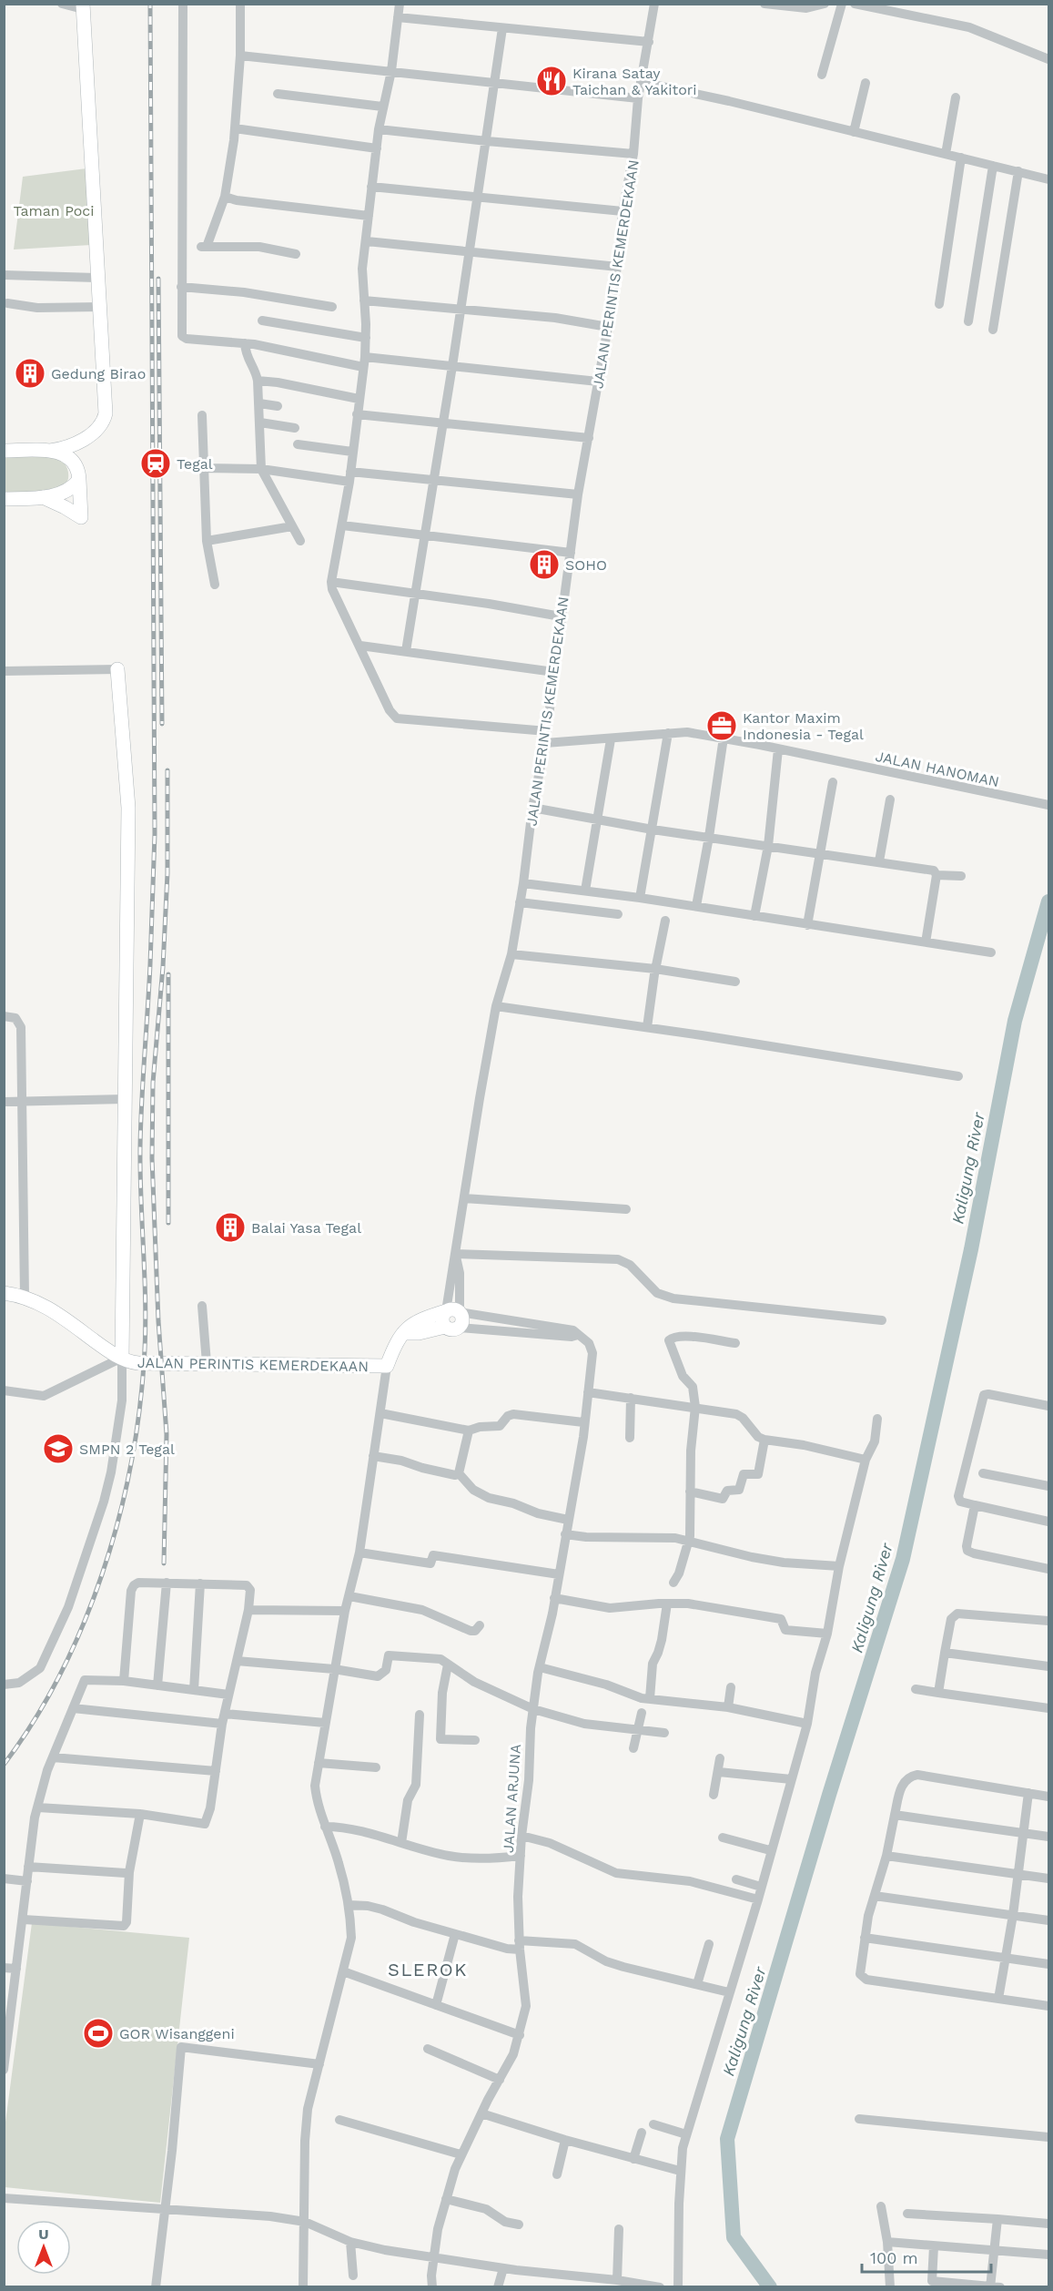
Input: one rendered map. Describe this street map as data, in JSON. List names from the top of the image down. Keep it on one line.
{"streets":{"street":["JALAN PERINTIS KEMERDEKAAN","JALAN HANOMAN","JALAN ARJUNA"]},"crossings":[["JALAN PERINTIS KEMERDEKAAN","JALAN HANOMAN"]],"districts":["SLEROK"],"water":["Kaligung River"],"parks":["Taman Poci"],"places":{"restaurant":["Kirana Satay Taichan & Yakitori"],"building":["Gedung Birao","SOHO","Balai Yasa Tegal"],"station":["Tegal"],"office":["Kantor Maxim Indonesia - Tegal"],"school or university":["SMPN 2 Tegal"],"sports":["GOR Wisanggeni"]},"scale_bar":"100 m","north":"top"}
